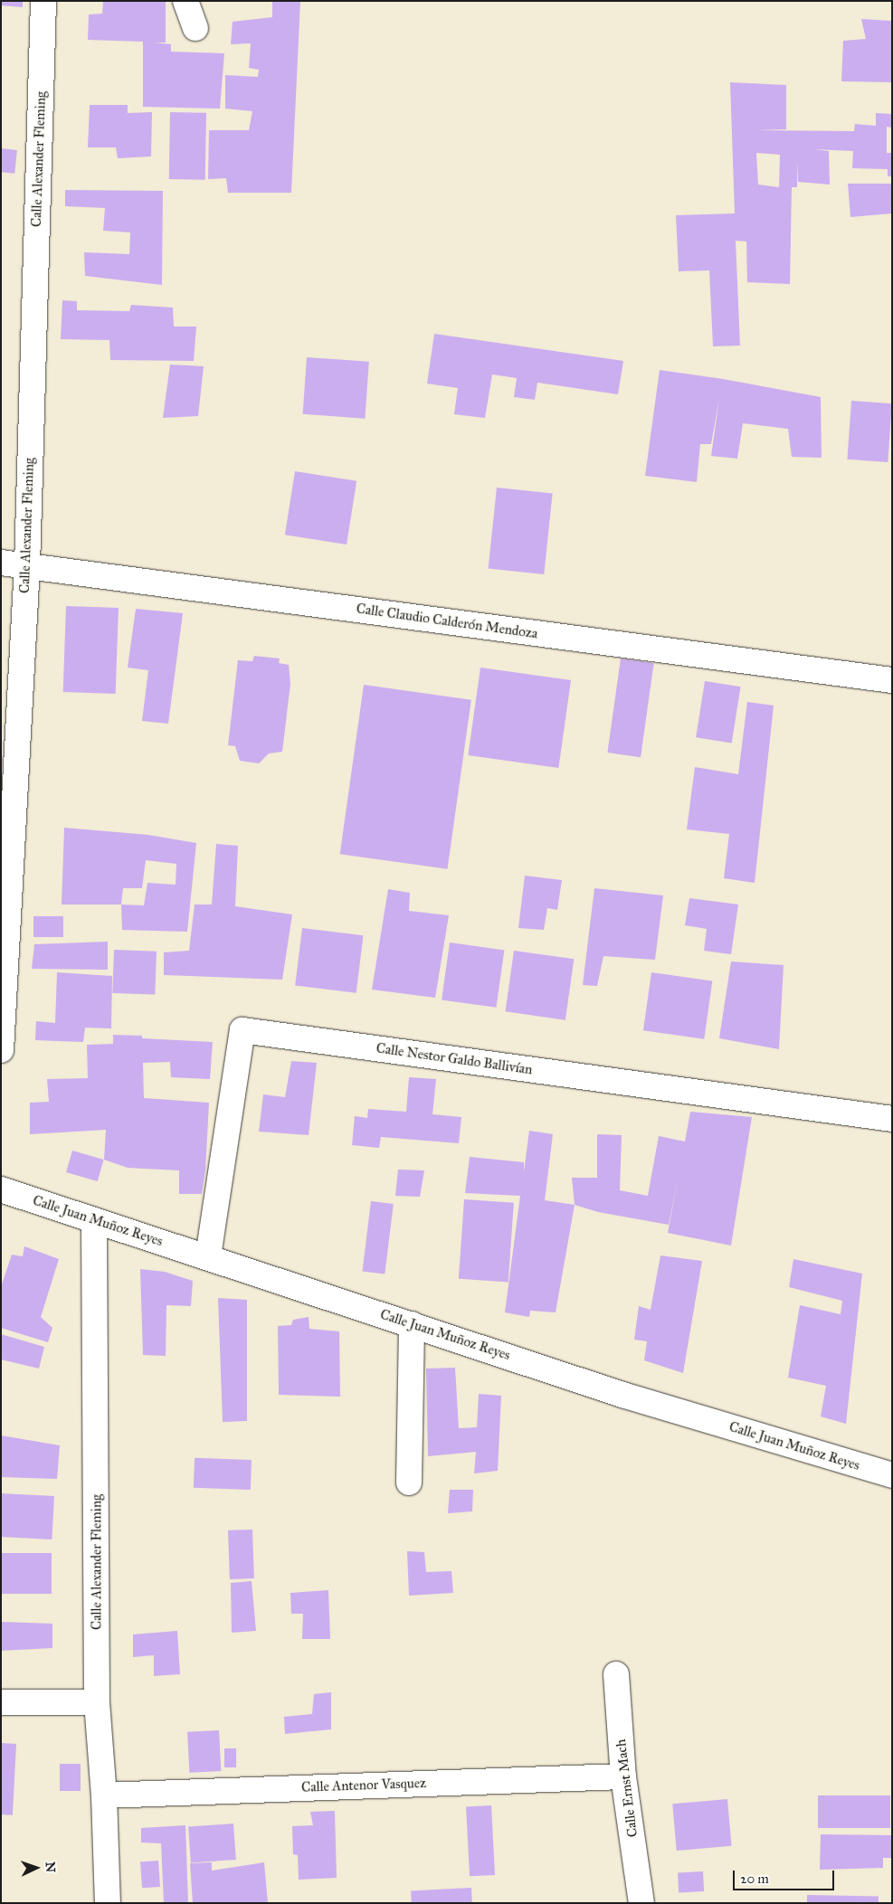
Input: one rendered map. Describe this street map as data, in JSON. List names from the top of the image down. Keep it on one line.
{"streets":{"street":["Calle Alexander Fleming","Calle Claudio Calderón Mendoza","Calle Nestor Galdo Ballivían","Calle Juan Muñoz Reyes","Calle Antenor Vasquez","Calle Ernst Mach"]},"crossings":[["Calle Alexander Fleming","Calle Claudio Calderón Mendoza"],["Calle Alexander Fleming","Calle Juan Muñoz Reyes"],["Calle Alexander Fleming","Calle Antenor Vasquez"],["Calle Nestor Galdo Ballivían","Calle Juan Muñoz Reyes"],["Calle Antenor Vasquez","Calle Ernst Mach"]],"scale_bar":"20 m","north":"right"}
